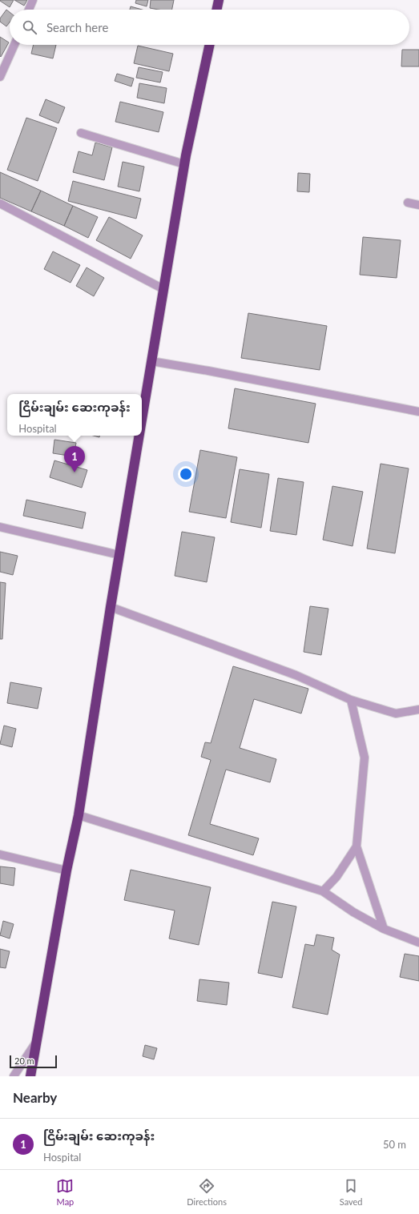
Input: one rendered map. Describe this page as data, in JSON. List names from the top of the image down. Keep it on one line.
{"scale_bar":"20 m","page":{"search":"Search here","popup":["ငြိမ်းချမ်း ဆေးကုခန်း","Hospital"],"pins":"1","scale":"20 m","heading":"Nearby","list":[{"mark":"1","name":"ငြိမ်းချမ်း ဆေးကုခန်း","note":"Hospital","value":"50 m"}],"nav":["Map","Directions","Saved"]}}
